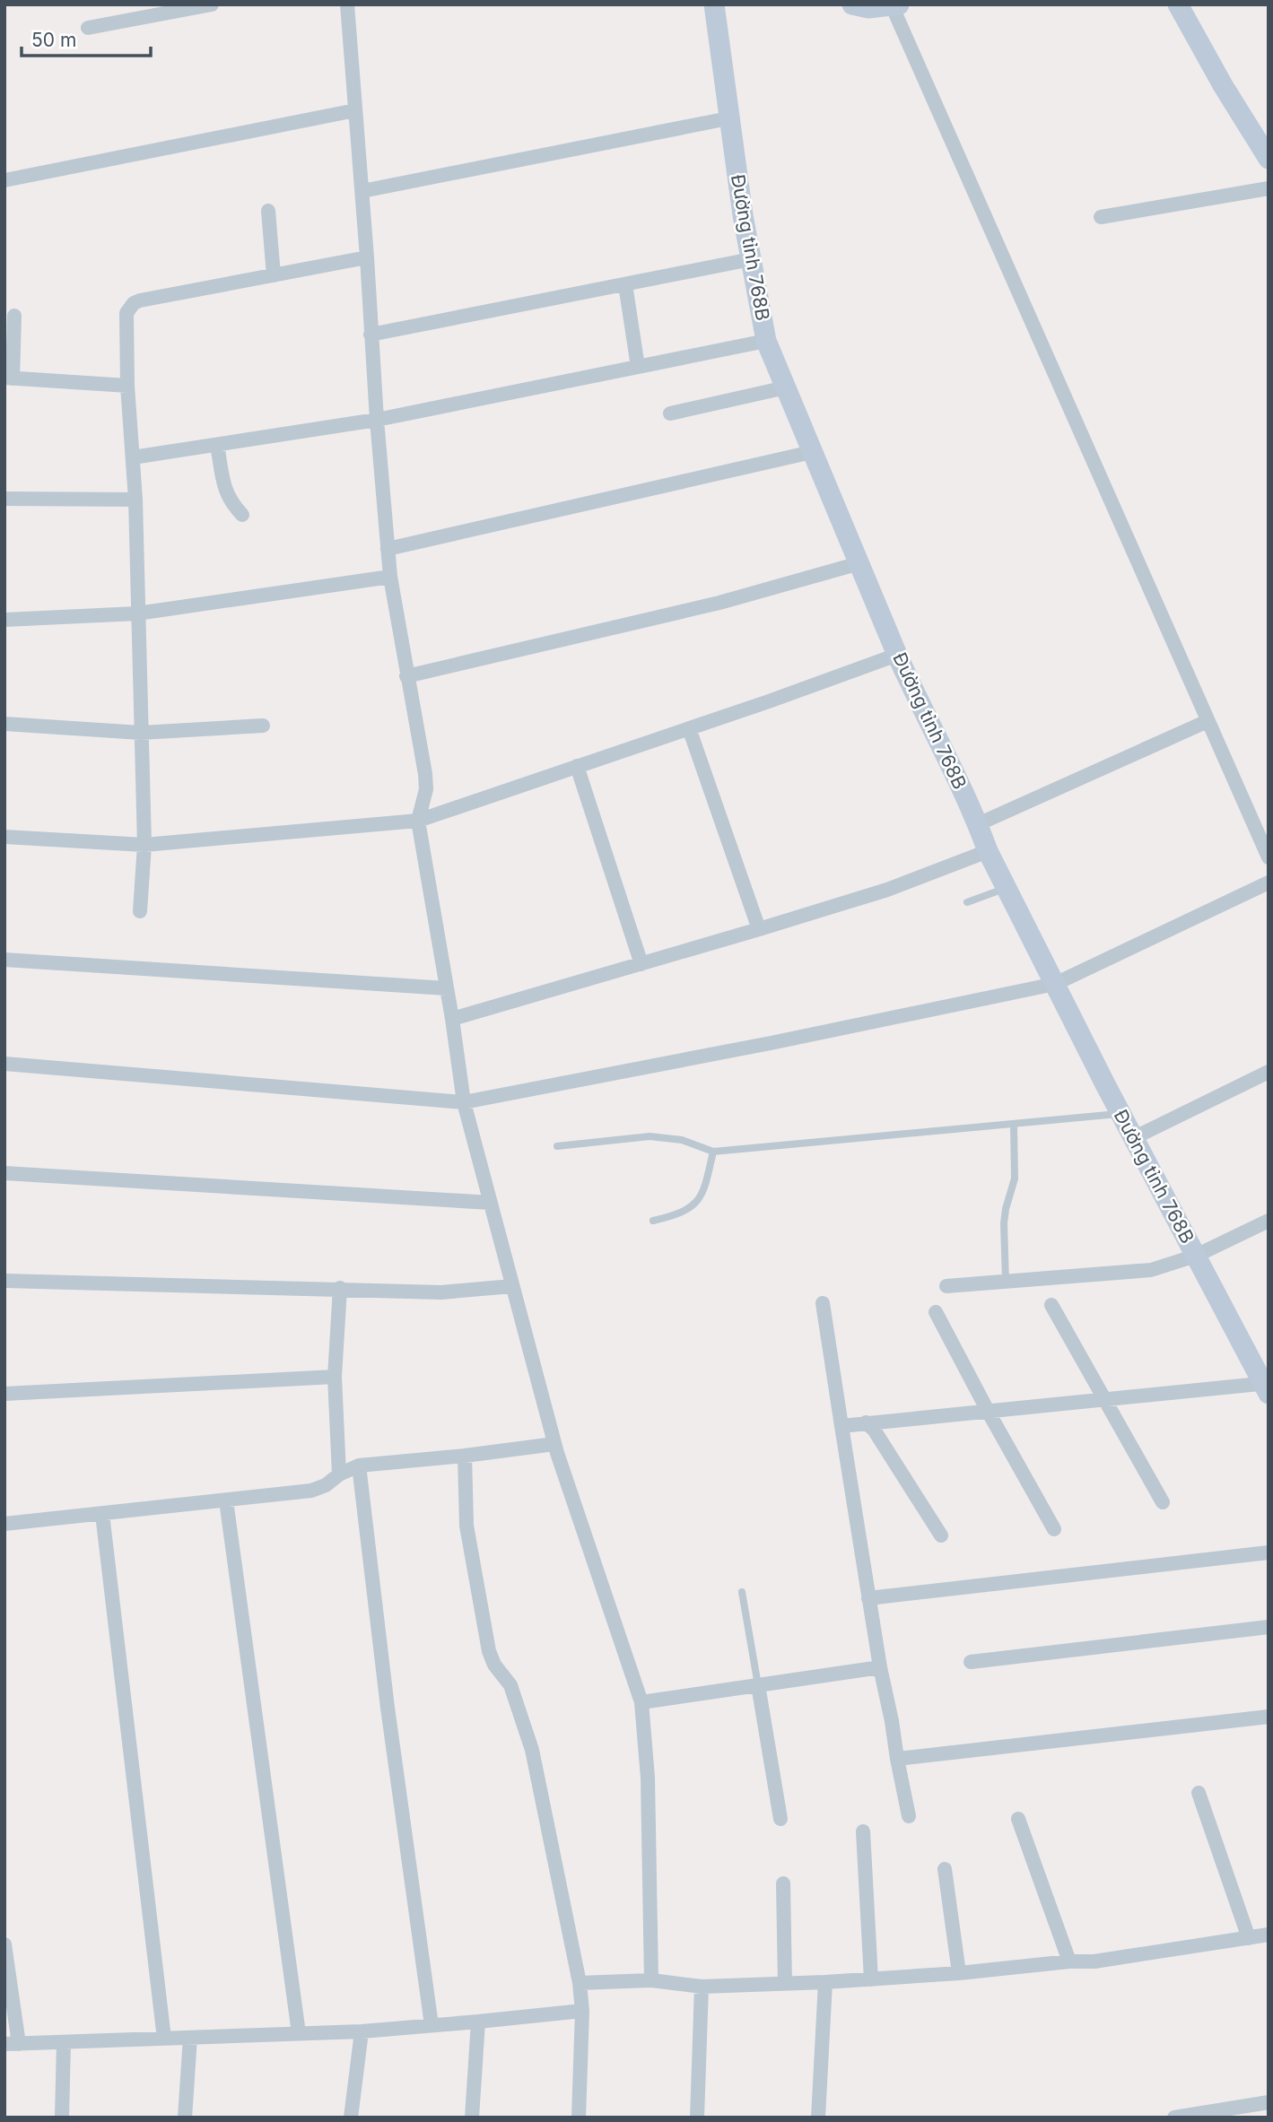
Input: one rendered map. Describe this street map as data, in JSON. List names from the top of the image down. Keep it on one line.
{"streets":{"street":["Đường tỉnh 768B"]},"scale_bar":"50 m"}
